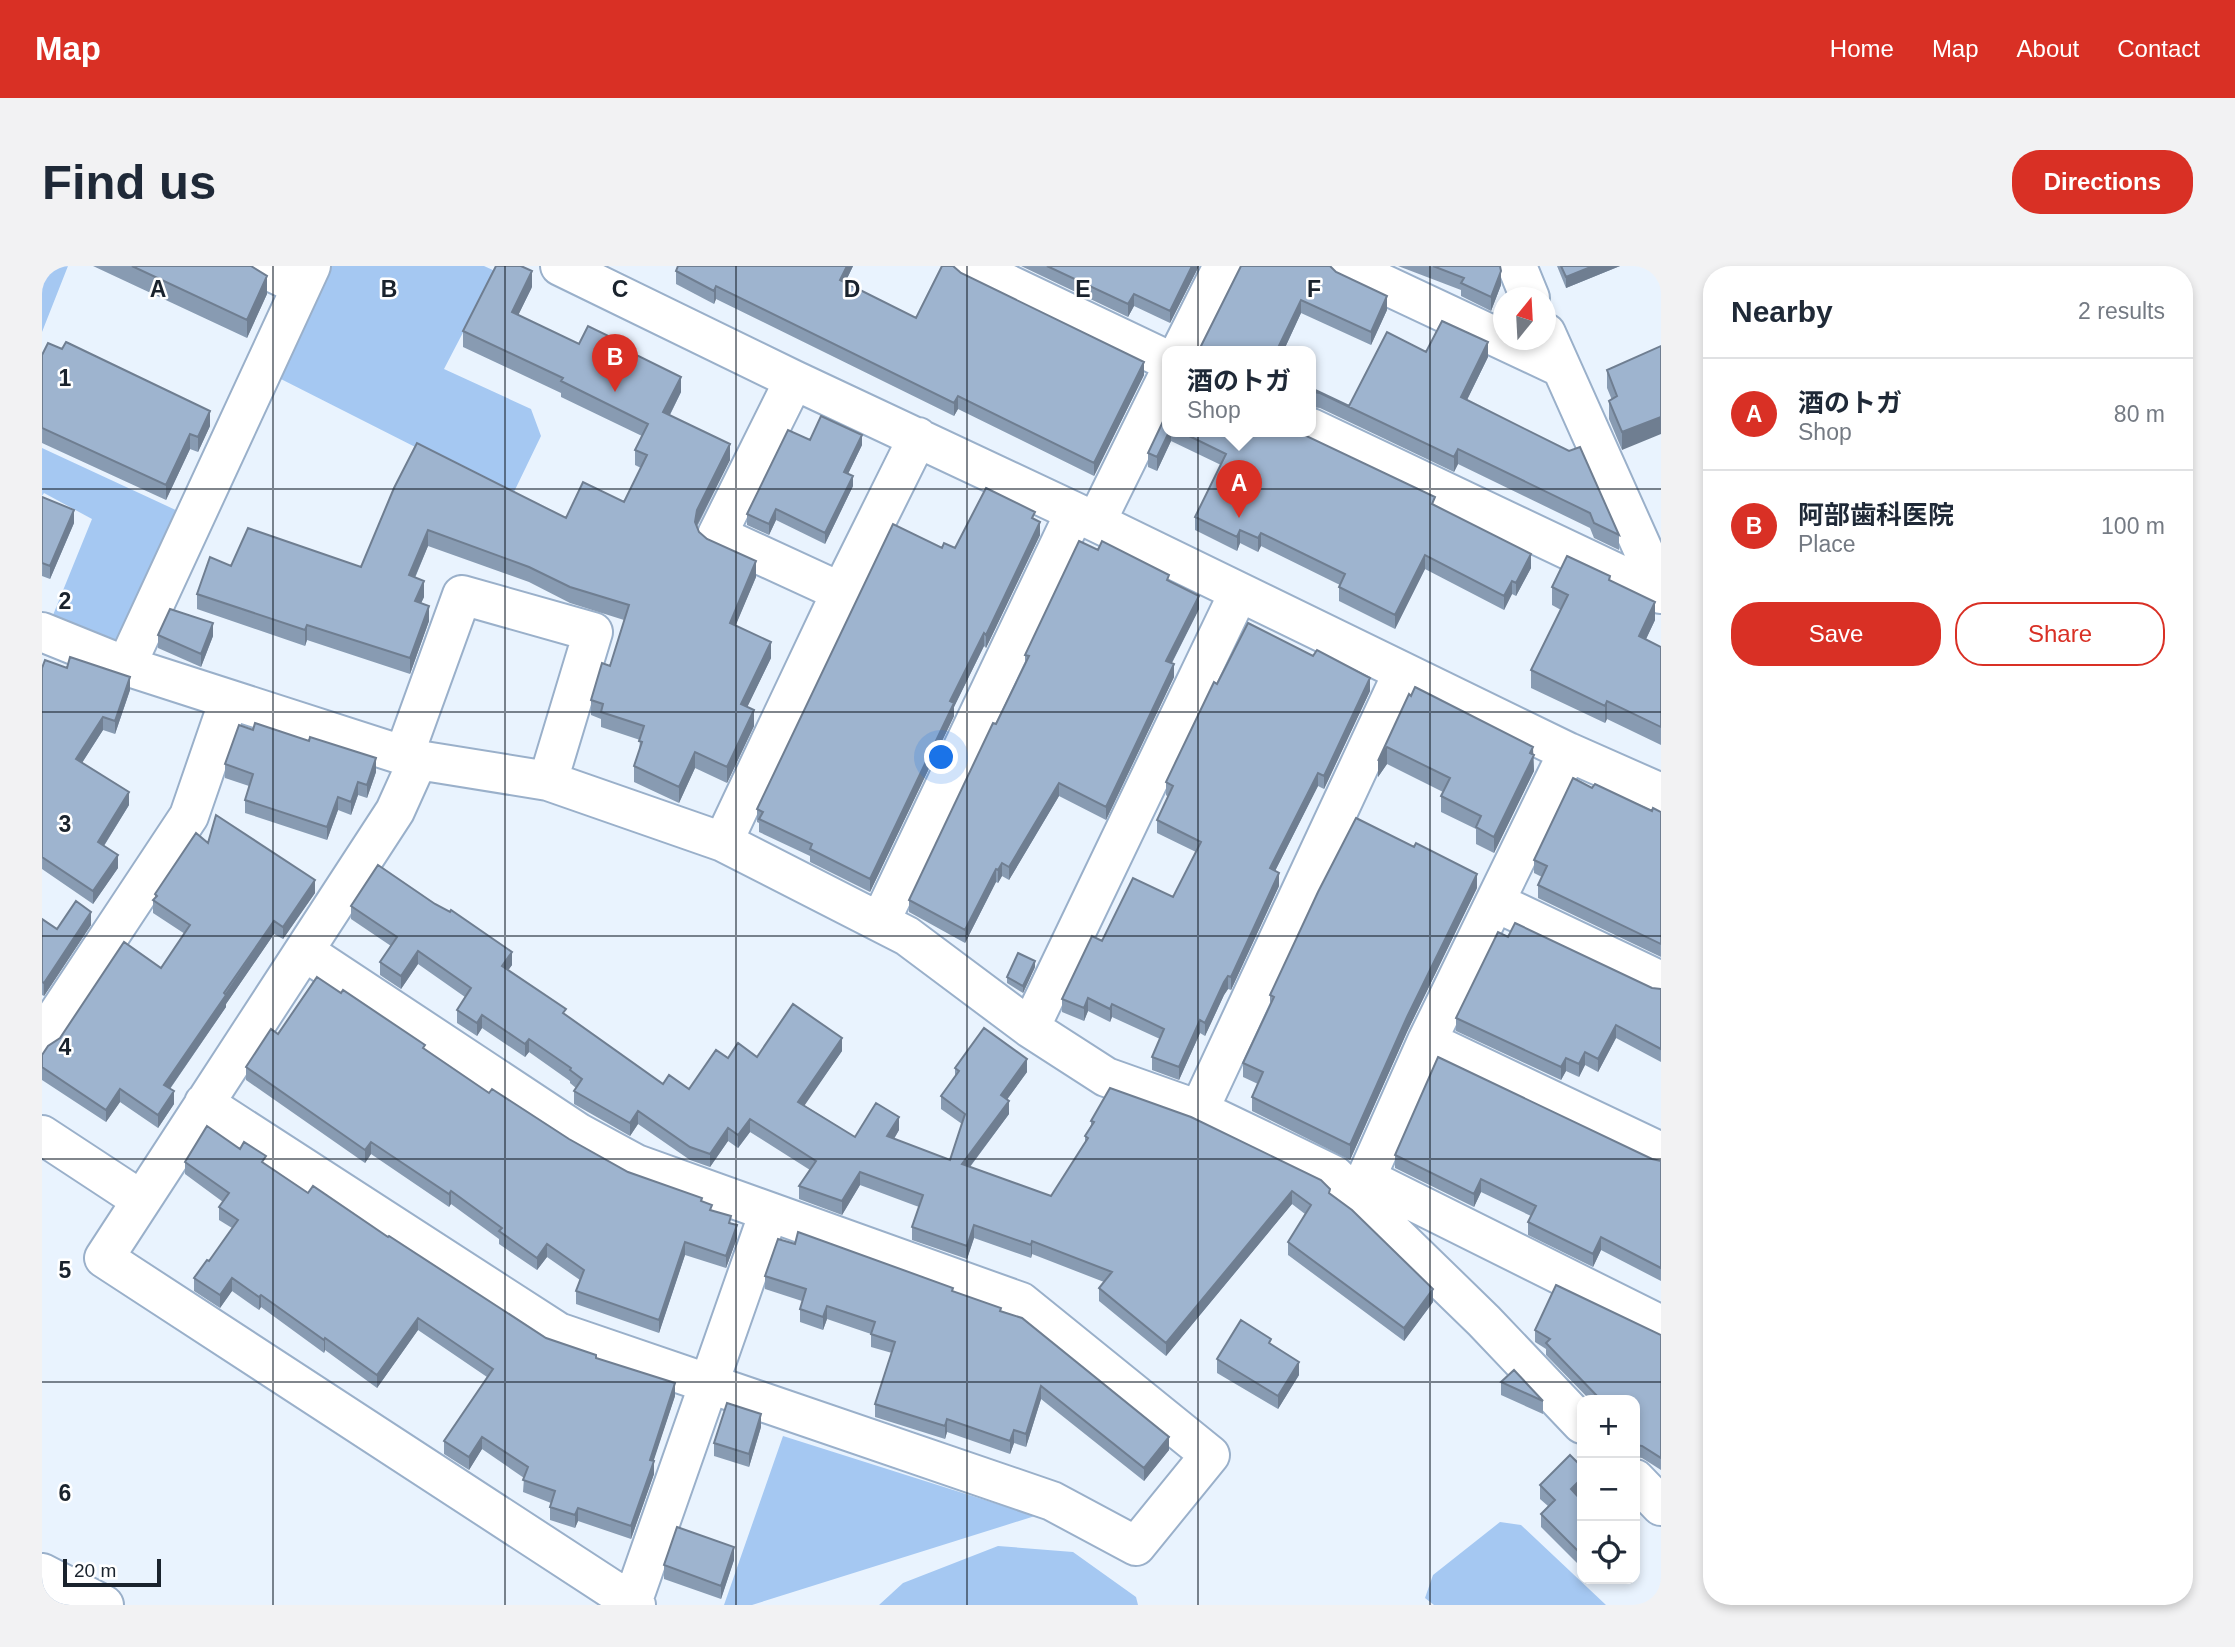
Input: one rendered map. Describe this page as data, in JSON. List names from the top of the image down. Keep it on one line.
{"scale_bar":"20 m","north":"top","page":{"header":"Map","nav":["Home","Map","About","Contact"],"buttons":["Directions",["Save","Share"]],"title":"Find us","heading":["Nearby","2 results"],"pins":["B","A"],"popup":["酒のトガ","Shop"],"list":[{"mark":"A","name":"酒のトガ","note":"Shop","value":"80 m"},{"mark":"B","name":"阿部歯科医院","note":"Place","value":"100 m"}],"map_buttons":["+","−"],"scale":"20 m"},"grid":{"columns":["A","B","C","D","E","F"],"rows":["1","2","3","4","5","6"]}}
